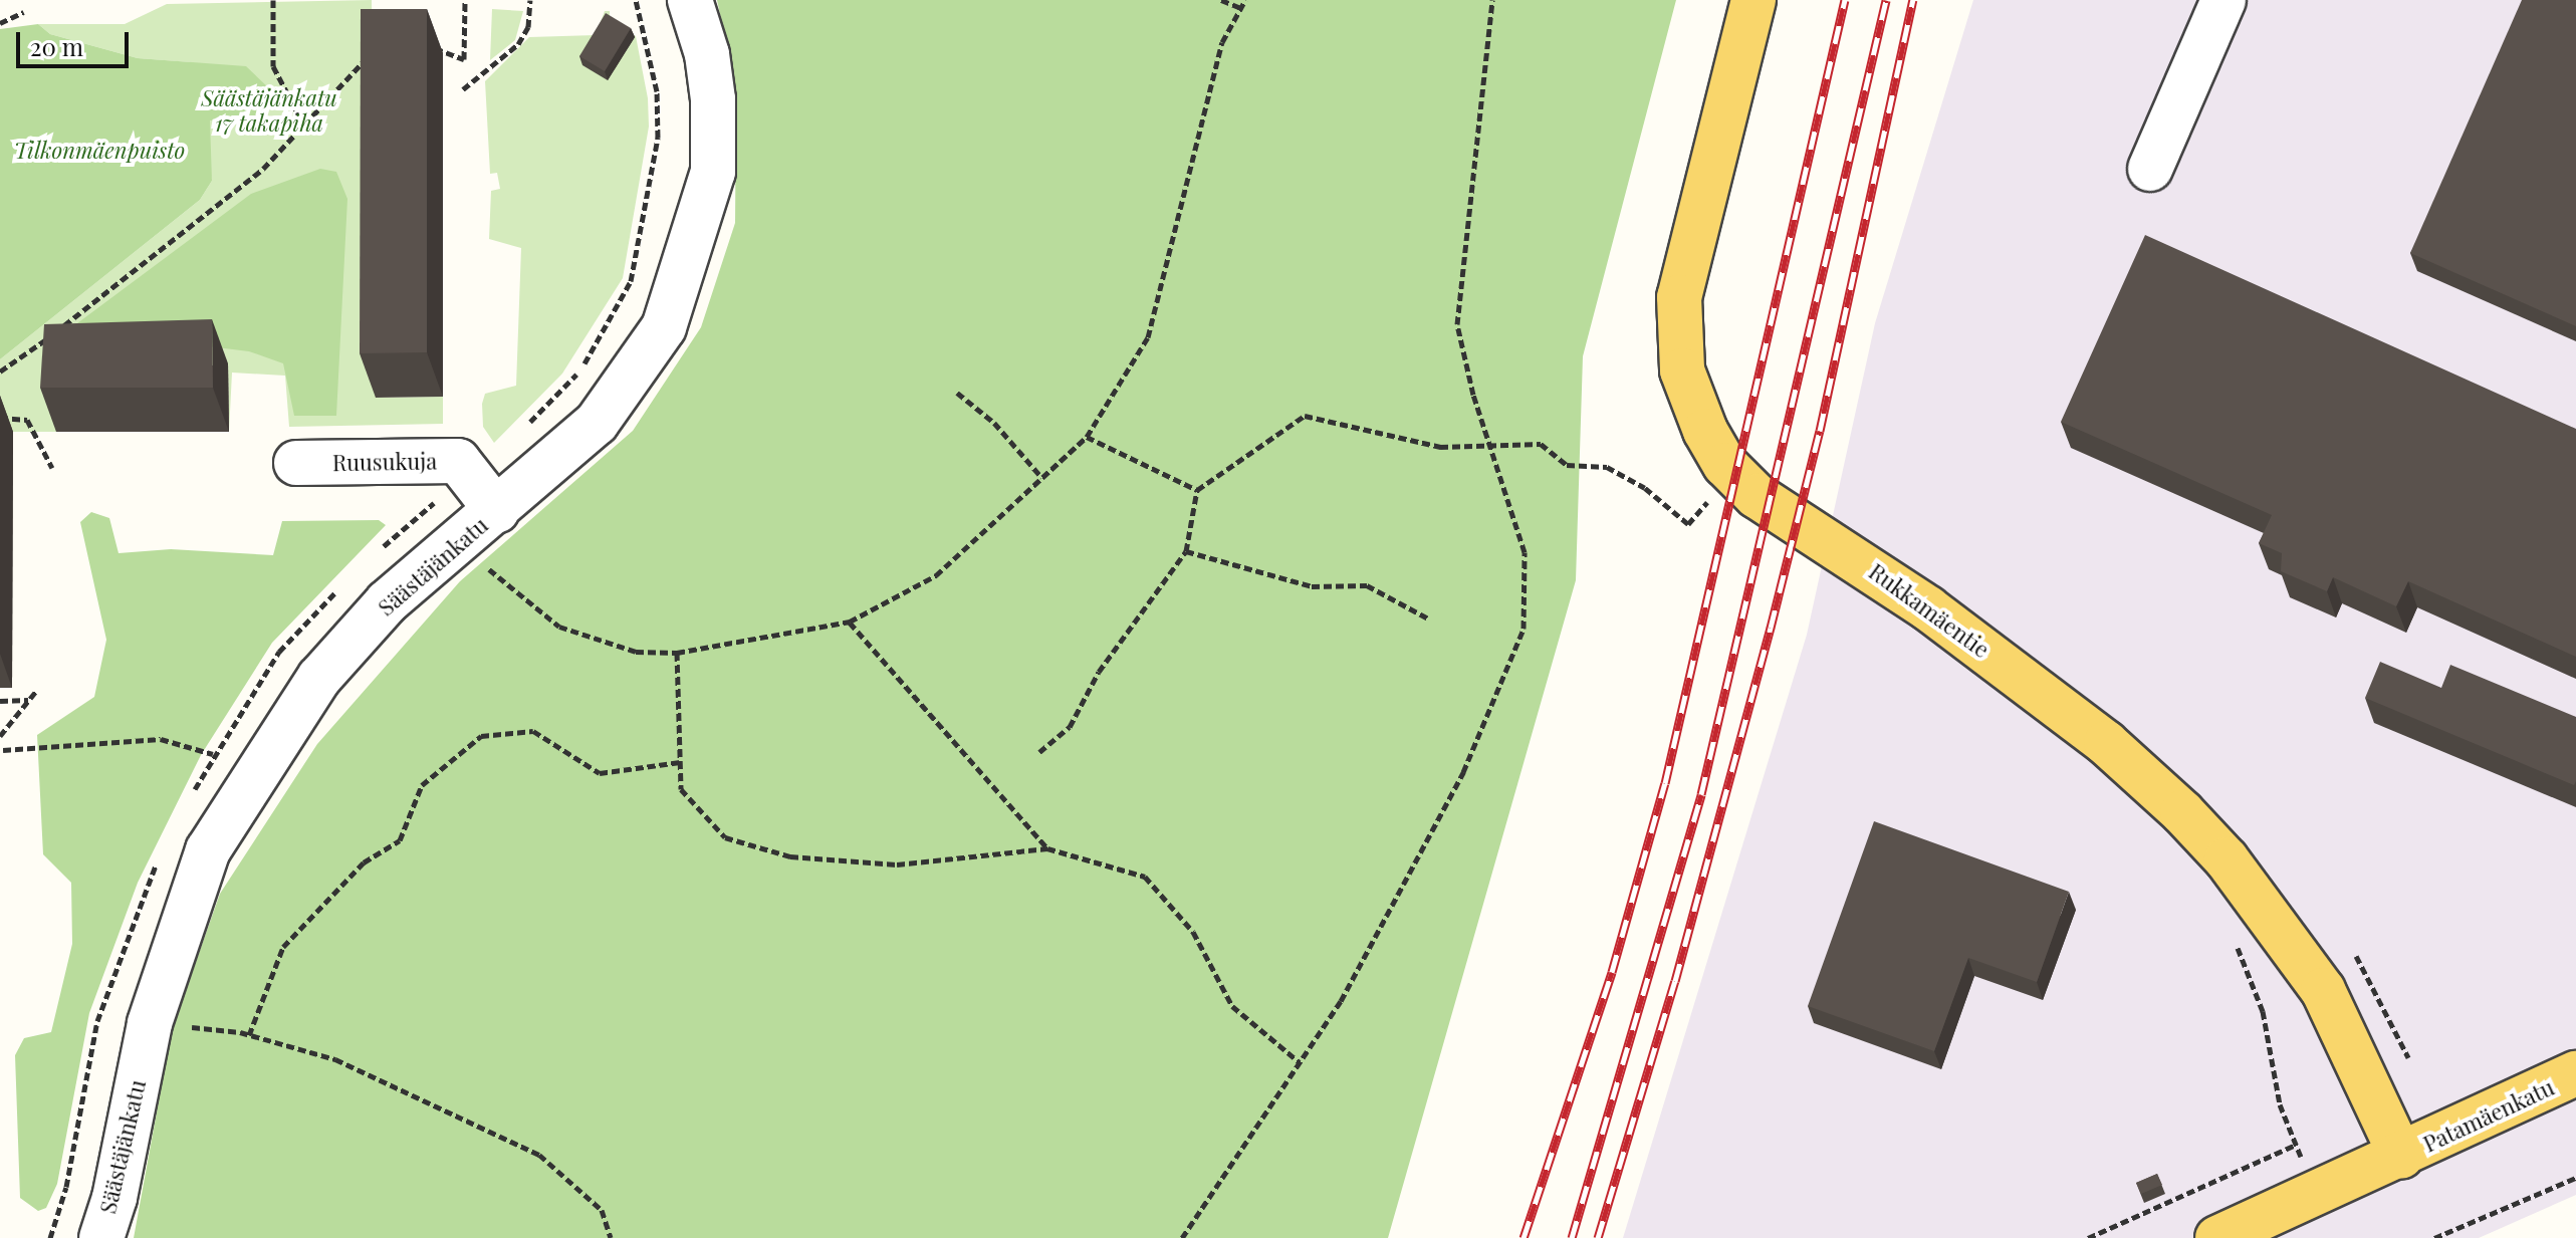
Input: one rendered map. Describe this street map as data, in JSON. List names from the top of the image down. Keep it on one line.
{"streets":{"main road":["Rukkamäentie","Patamäenkatu"],"street":["Ruusukuja","Säästäjänkatu"]},"crossings":[["Ruusukuja","Säästäjänkatu"],["Rukkamäentie","Patamäenkatu"]],"parks":["Säästäjänkatu 17 takapiha","Tilkonmäenpuisto"],"scale_bar":"20 m"}
